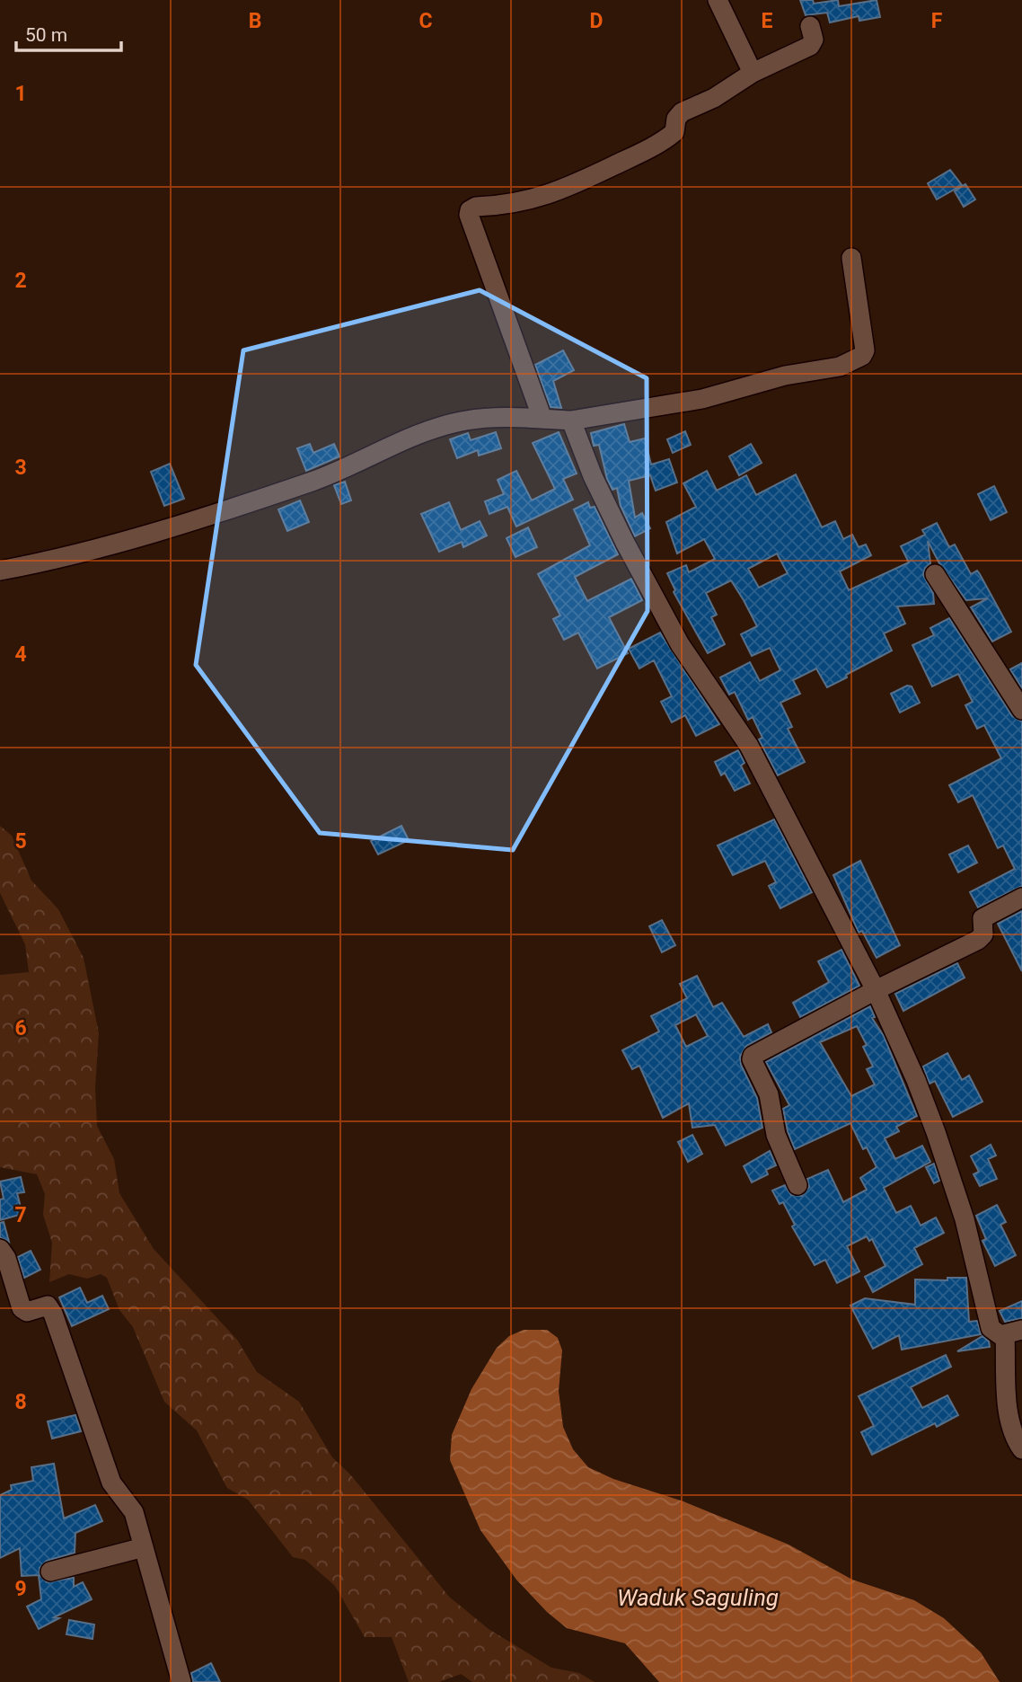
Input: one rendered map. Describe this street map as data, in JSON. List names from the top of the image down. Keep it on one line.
{"water":["Waduk Saguling"],"scale_bar":"50 m","grid":{"columns":["B","C","D","E","F"],"rows":["1","2","3","4","5","6","7","8","9"]}}
